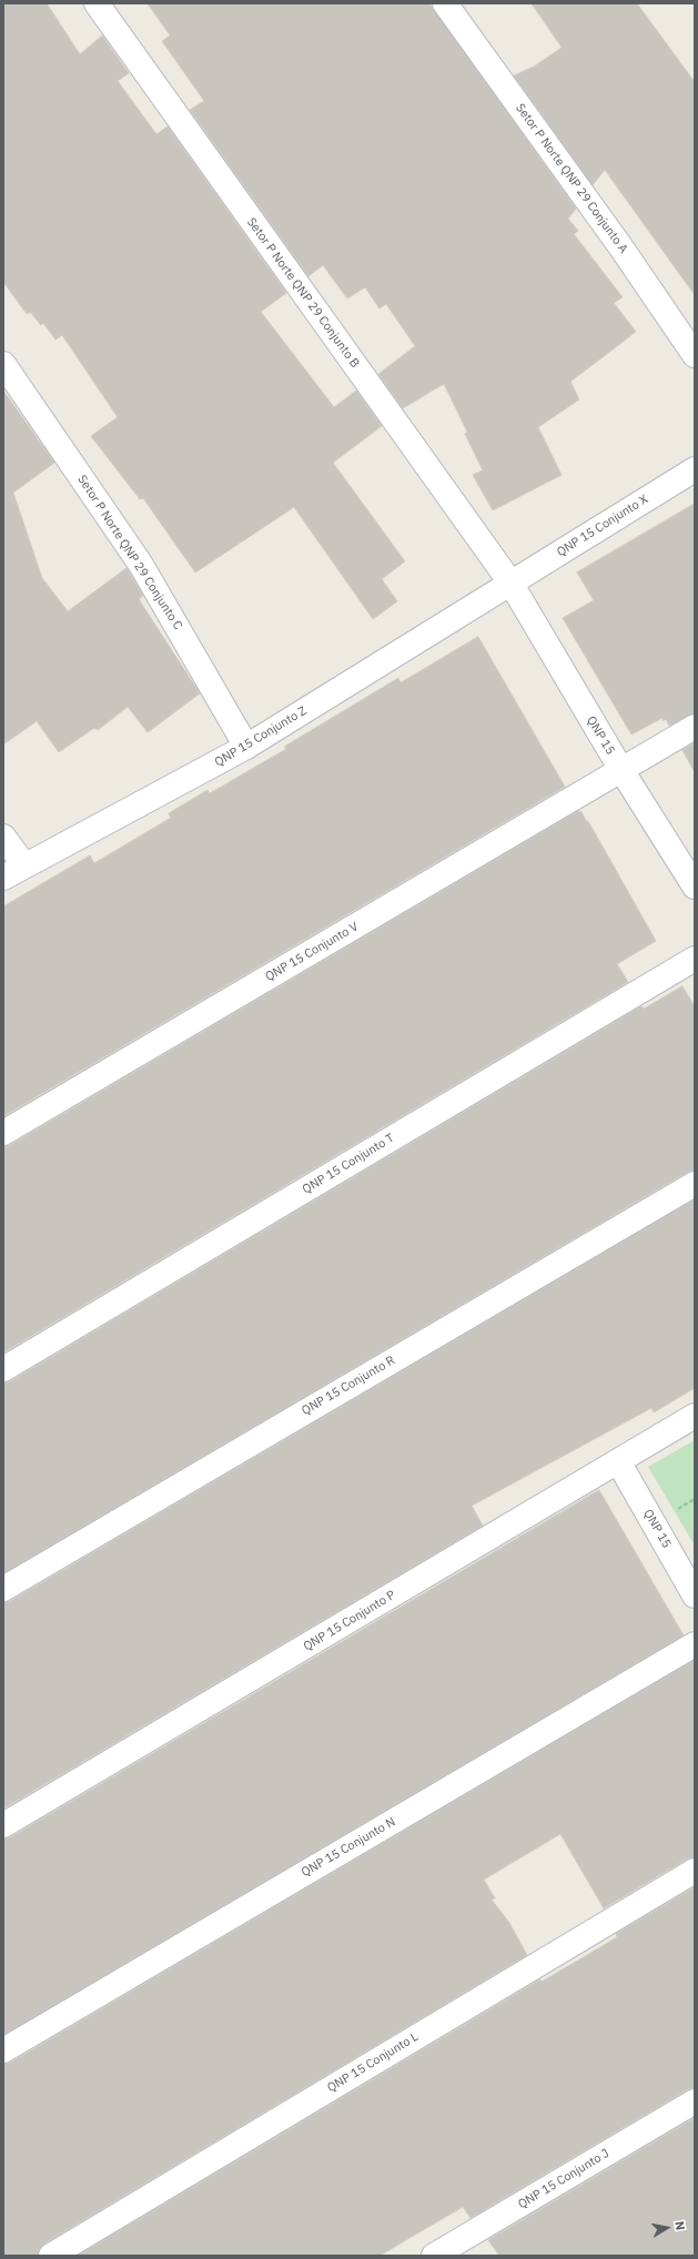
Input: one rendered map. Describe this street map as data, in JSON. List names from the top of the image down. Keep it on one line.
{"streets":{"street":["Setor P Norte QNP 29 Conjunto A","Setor P Norte QNP 29 Conjunto B","QNP 15 Conjunto X","Setor P Norte QNP 29 Conjunto C","QNP 15","QNP 15 Conjunto Z","QNP 15 Conjunto V","QNP 15 Conjunto T","QNP 15 Conjunto R","QNP 15 Conjunto P","QNP 15 Conjunto N","QNP 15 Conjunto L","QNP 15 Conjunto J"]},"crossings":[["Setor P Norte QNP 29 Conjunto B","QNP 15 Conjunto X"],["Setor P Norte QNP 29 Conjunto B","QNP 15"],["Setor P Norte QNP 29 Conjunto B","QNP 15 Conjunto Z"],["QNP 15 Conjunto X","QNP 15"],["QNP 15 Conjunto X","QNP 15 Conjunto Z"],["Setor P Norte QNP 29 Conjunto C","QNP 15 Conjunto Z"],["QNP 15","QNP 15 Conjunto Z"],["QNP 15","QNP 15 Conjunto V"],["QNP 15","QNP 15 Conjunto P"]],"north":"right"}
